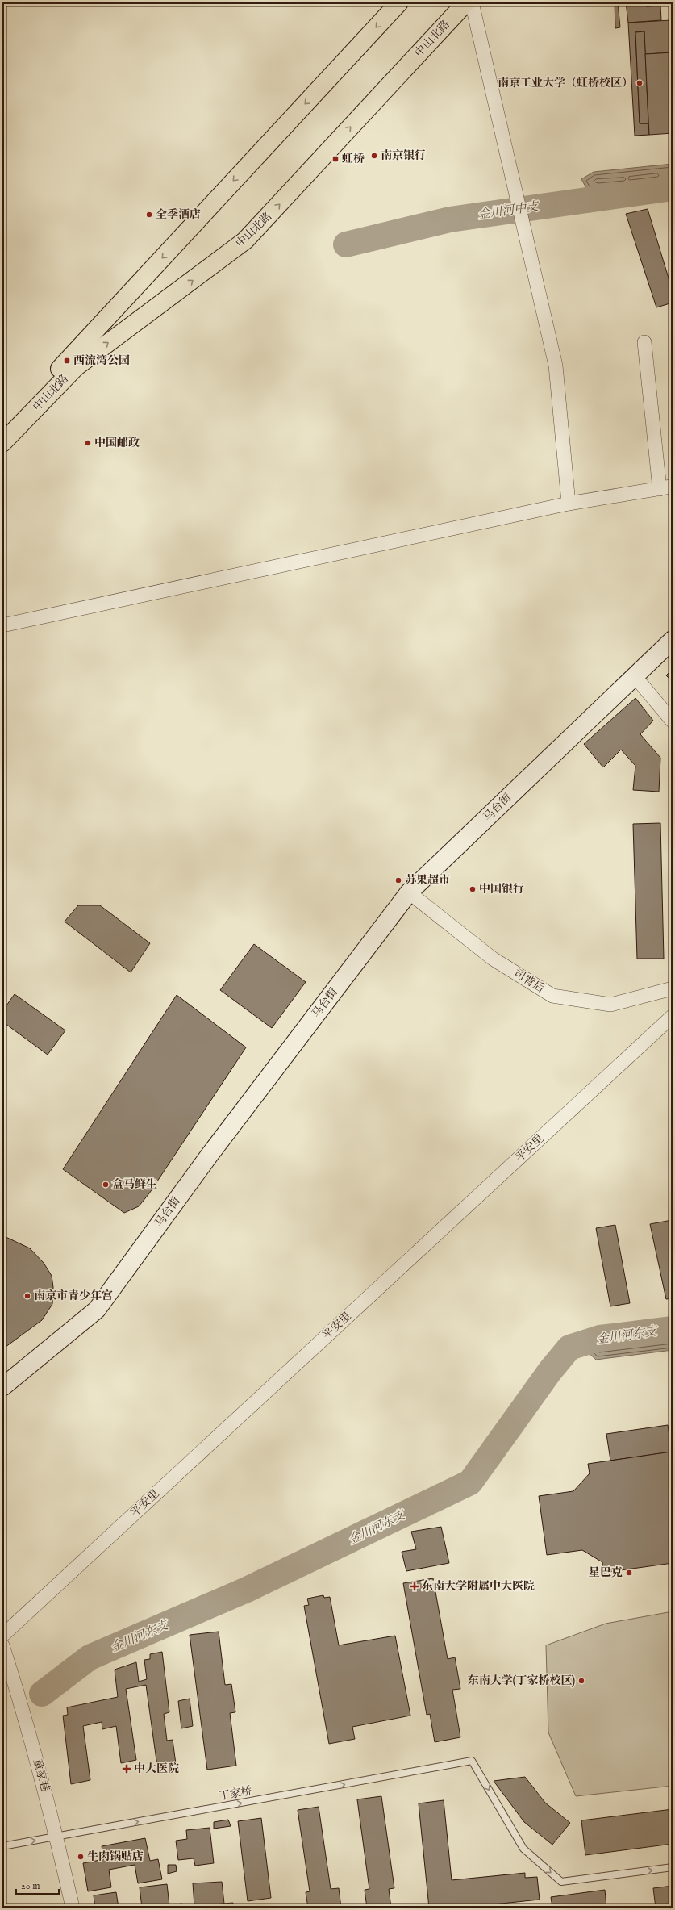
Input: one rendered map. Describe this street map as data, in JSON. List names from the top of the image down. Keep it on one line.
{"streets":{"main road":["中山北路"],"street":["马台街","司背后","平安里","童家巷"],"lane":["丁家桥"]},"crossings":[["马台街","司背后"],["童家巷","丁家桥"]],"one_way":["丁家桥"],"water":["金川河中支","金川河东支"],"places":{"other":["南京工业大学（虹桥校区）","南京银行","全季酒店","中国邮政","苏果超市","中国银行","盒马鲜生","南京市青少年宫","星巴克","东南大学(丁家桥校区)","牛肉锅贴店"],"transit":["虹桥","西流湾公园"],"health":["东南大学附属中大医院","中大医院"]},"scale_bar":"20 m"}
